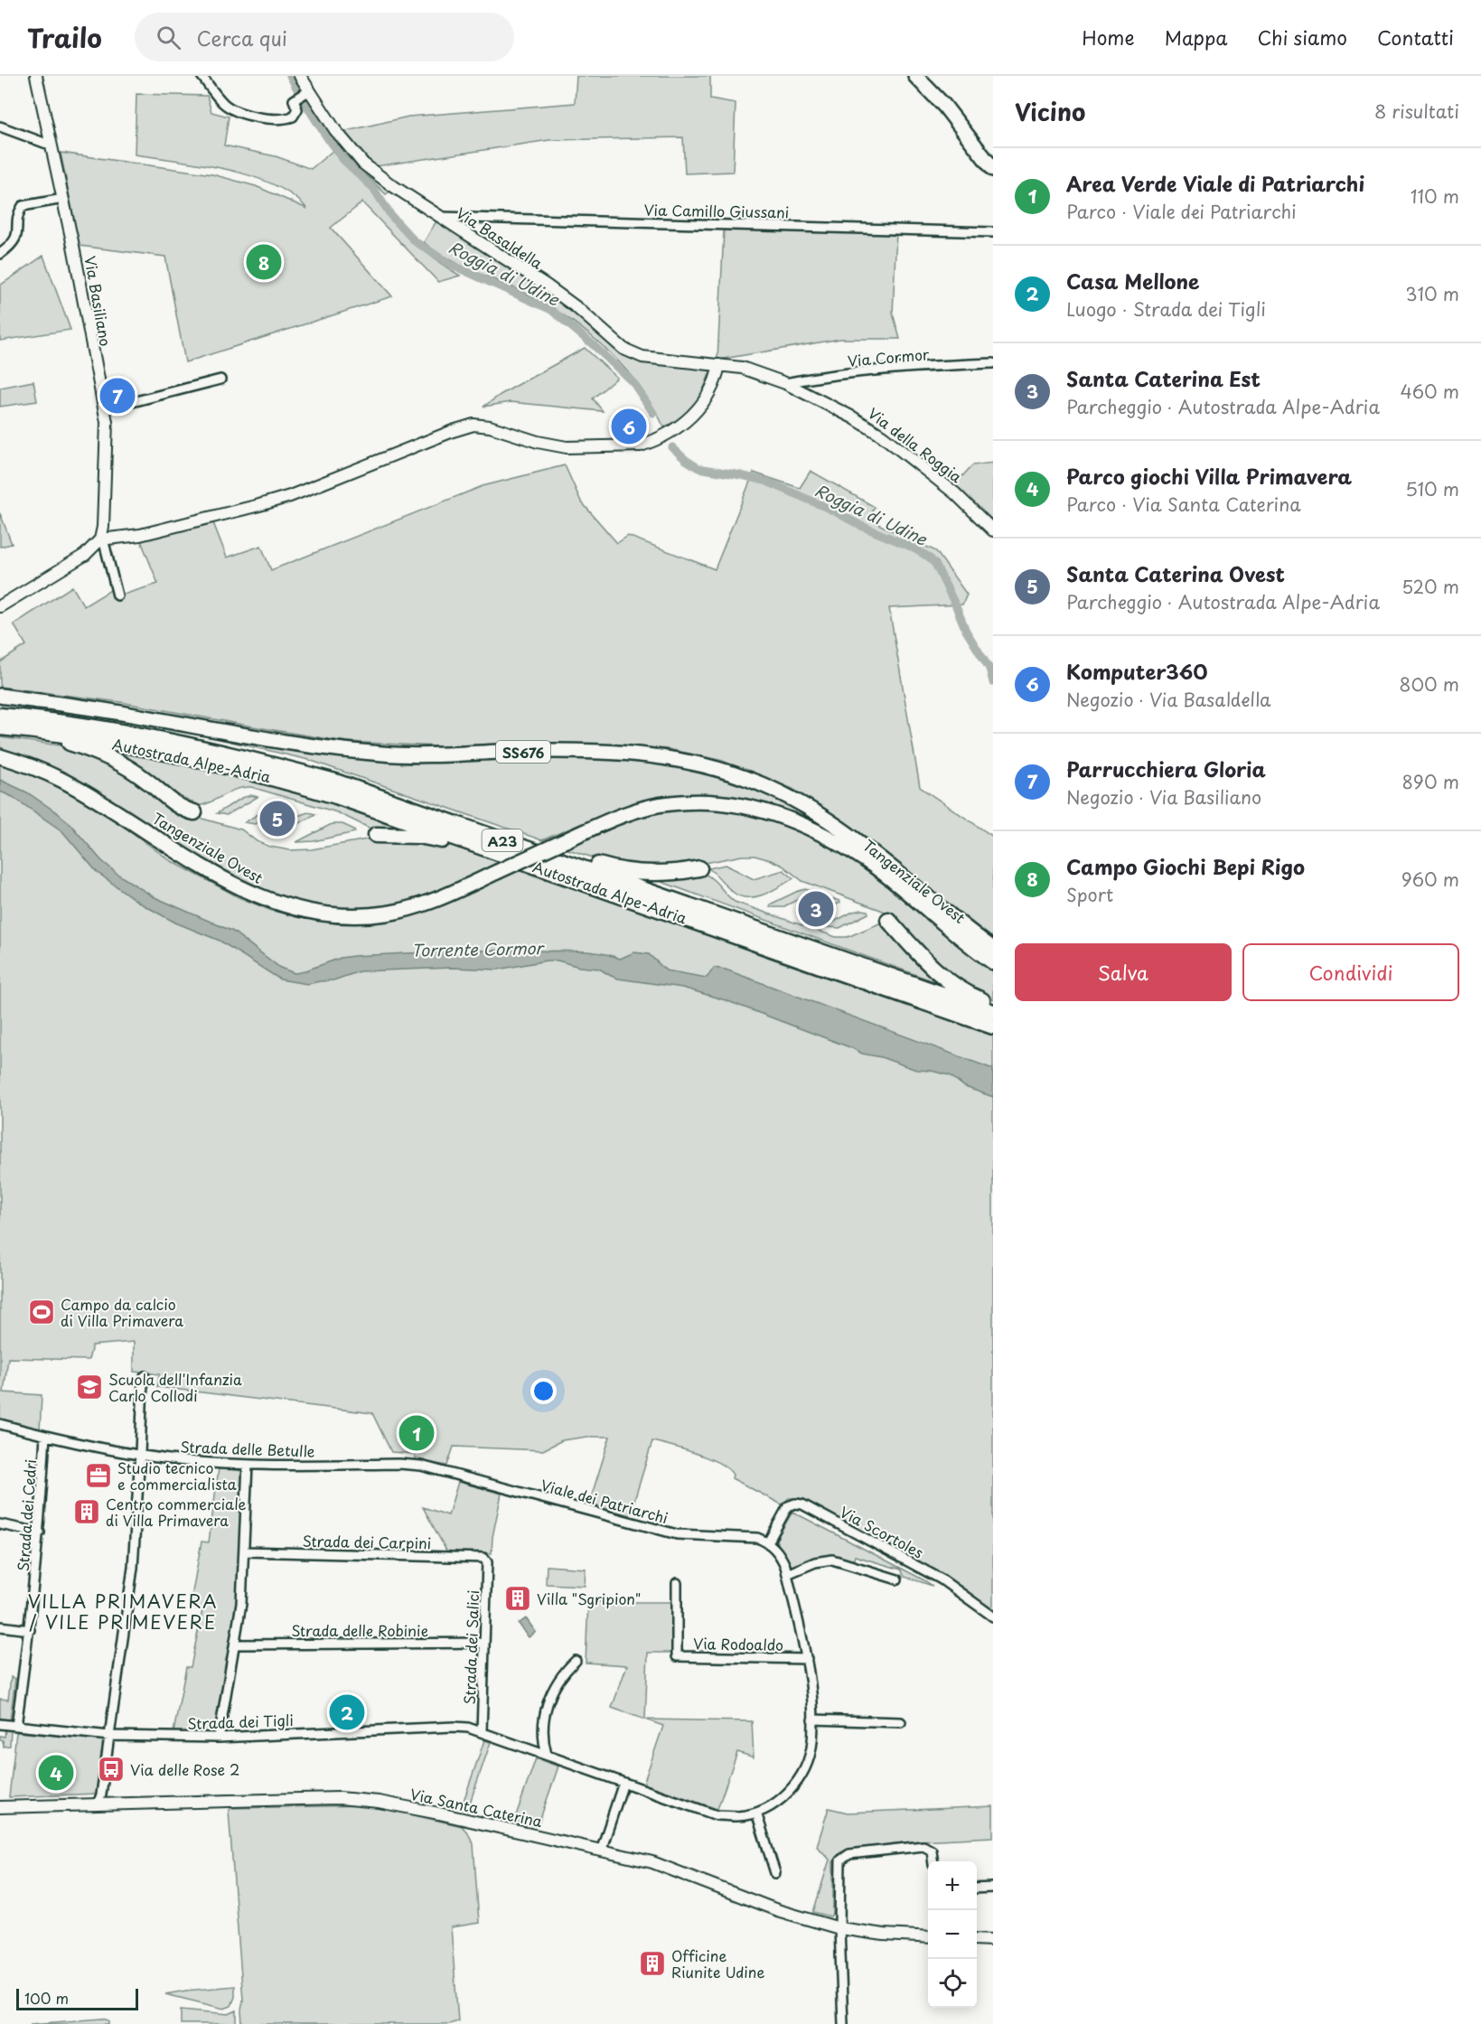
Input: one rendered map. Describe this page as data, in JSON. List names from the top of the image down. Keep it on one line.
{"streets":{"highway":["Autostrada Alpe-Adria","A23"],"main road":["SS676","Tangenziale Ovest"],"street":["Via Camillo Giussani","Via Basaldella","Via Basiliano","Via Cormor","Via della Roggia","Strada delle Betulle","Viale dei Patriarchi","Strada dei Cedri","Via Scortoles","Strada dei Carpini","Strada delle Robinie","Via Rodoaldo","Strada dei Salici","Strada dei Tigli","Via Santa Caterina"]},"crossings":[["Via Camillo Giussani","Via Basaldella"],["Via Basaldella","Via della Roggia"],["Via Cormor","Via della Roggia"],["Strada delle Betulle","Viale dei Patriarchi"],["Strada delle Betulle","Strada dei Cedri"],["Viale dei Patriarchi","Via Scortoles"],["Strada dei Cedri","Strada dei Tigli"],["Strada dei Carpini","Strada dei Salici"],["Strada delle Robinie","Strada dei Salici"],["Strada dei Salici","Strada dei Tigli"]],"districts":["VILLA PRIMAVERA / VILE PRIMEVERE"],"water":["Roggia di Udine","Torrente Cormor"],"places":{"sports":["Campo da calcio di Villa Primavera"],"school or university":["Scuola dell'Infanzia Carlo Collodi"],"office":["Studio tecnico e commercialista"],"building":["Centro commerciale di Villa Primavera","Villa \"Sgripion\"","Officine Riunite Udine"],"bus stop":["Via delle Rose 2"]},"scale_bar":"100 m","page":{"header":"Trailo","search":"Cerca qui","nav":["Home","Mappa","Chi siamo","Contatti"],"heading":["Vicino","8 risultati"],"list":[{"mark":"1","name":"Area Verde Viale di Patriarchi","note":"Parco · Viale dei Patriarchi","value":"110 m"},{"mark":"2","name":"Casa Mellone","note":"Luogo · Strada dei Tigli","value":"310 m"},{"mark":"3","name":"Santa Caterina Est","note":"Parcheggio · Autostrada Alpe-Adria","value":"460 m"},{"mark":"4","name":"Parco giochi Villa Primavera","note":"Parco · Via Santa Caterina","value":"510 m"},{"mark":"5","name":"Santa Caterina Ovest","note":"Parcheggio · Autostrada Alpe-Adria","value":"520 m"},{"mark":"6","name":"Komputer360","note":"Negozio · Via Basaldella","value":"800 m"},{"mark":"7","name":"Parrucchiera Gloria","note":"Negozio · Via Basiliano","value":"890 m"},{"mark":"8","name":"Campo Giochi Bepi Rigo","note":"Sport","value":"960 m"}],"pins":["8","7","6","5","3","1","2","4"],"buttons":["Salva","Condividi"],"map_buttons":["+","−"],"scale":"100 m"}}
